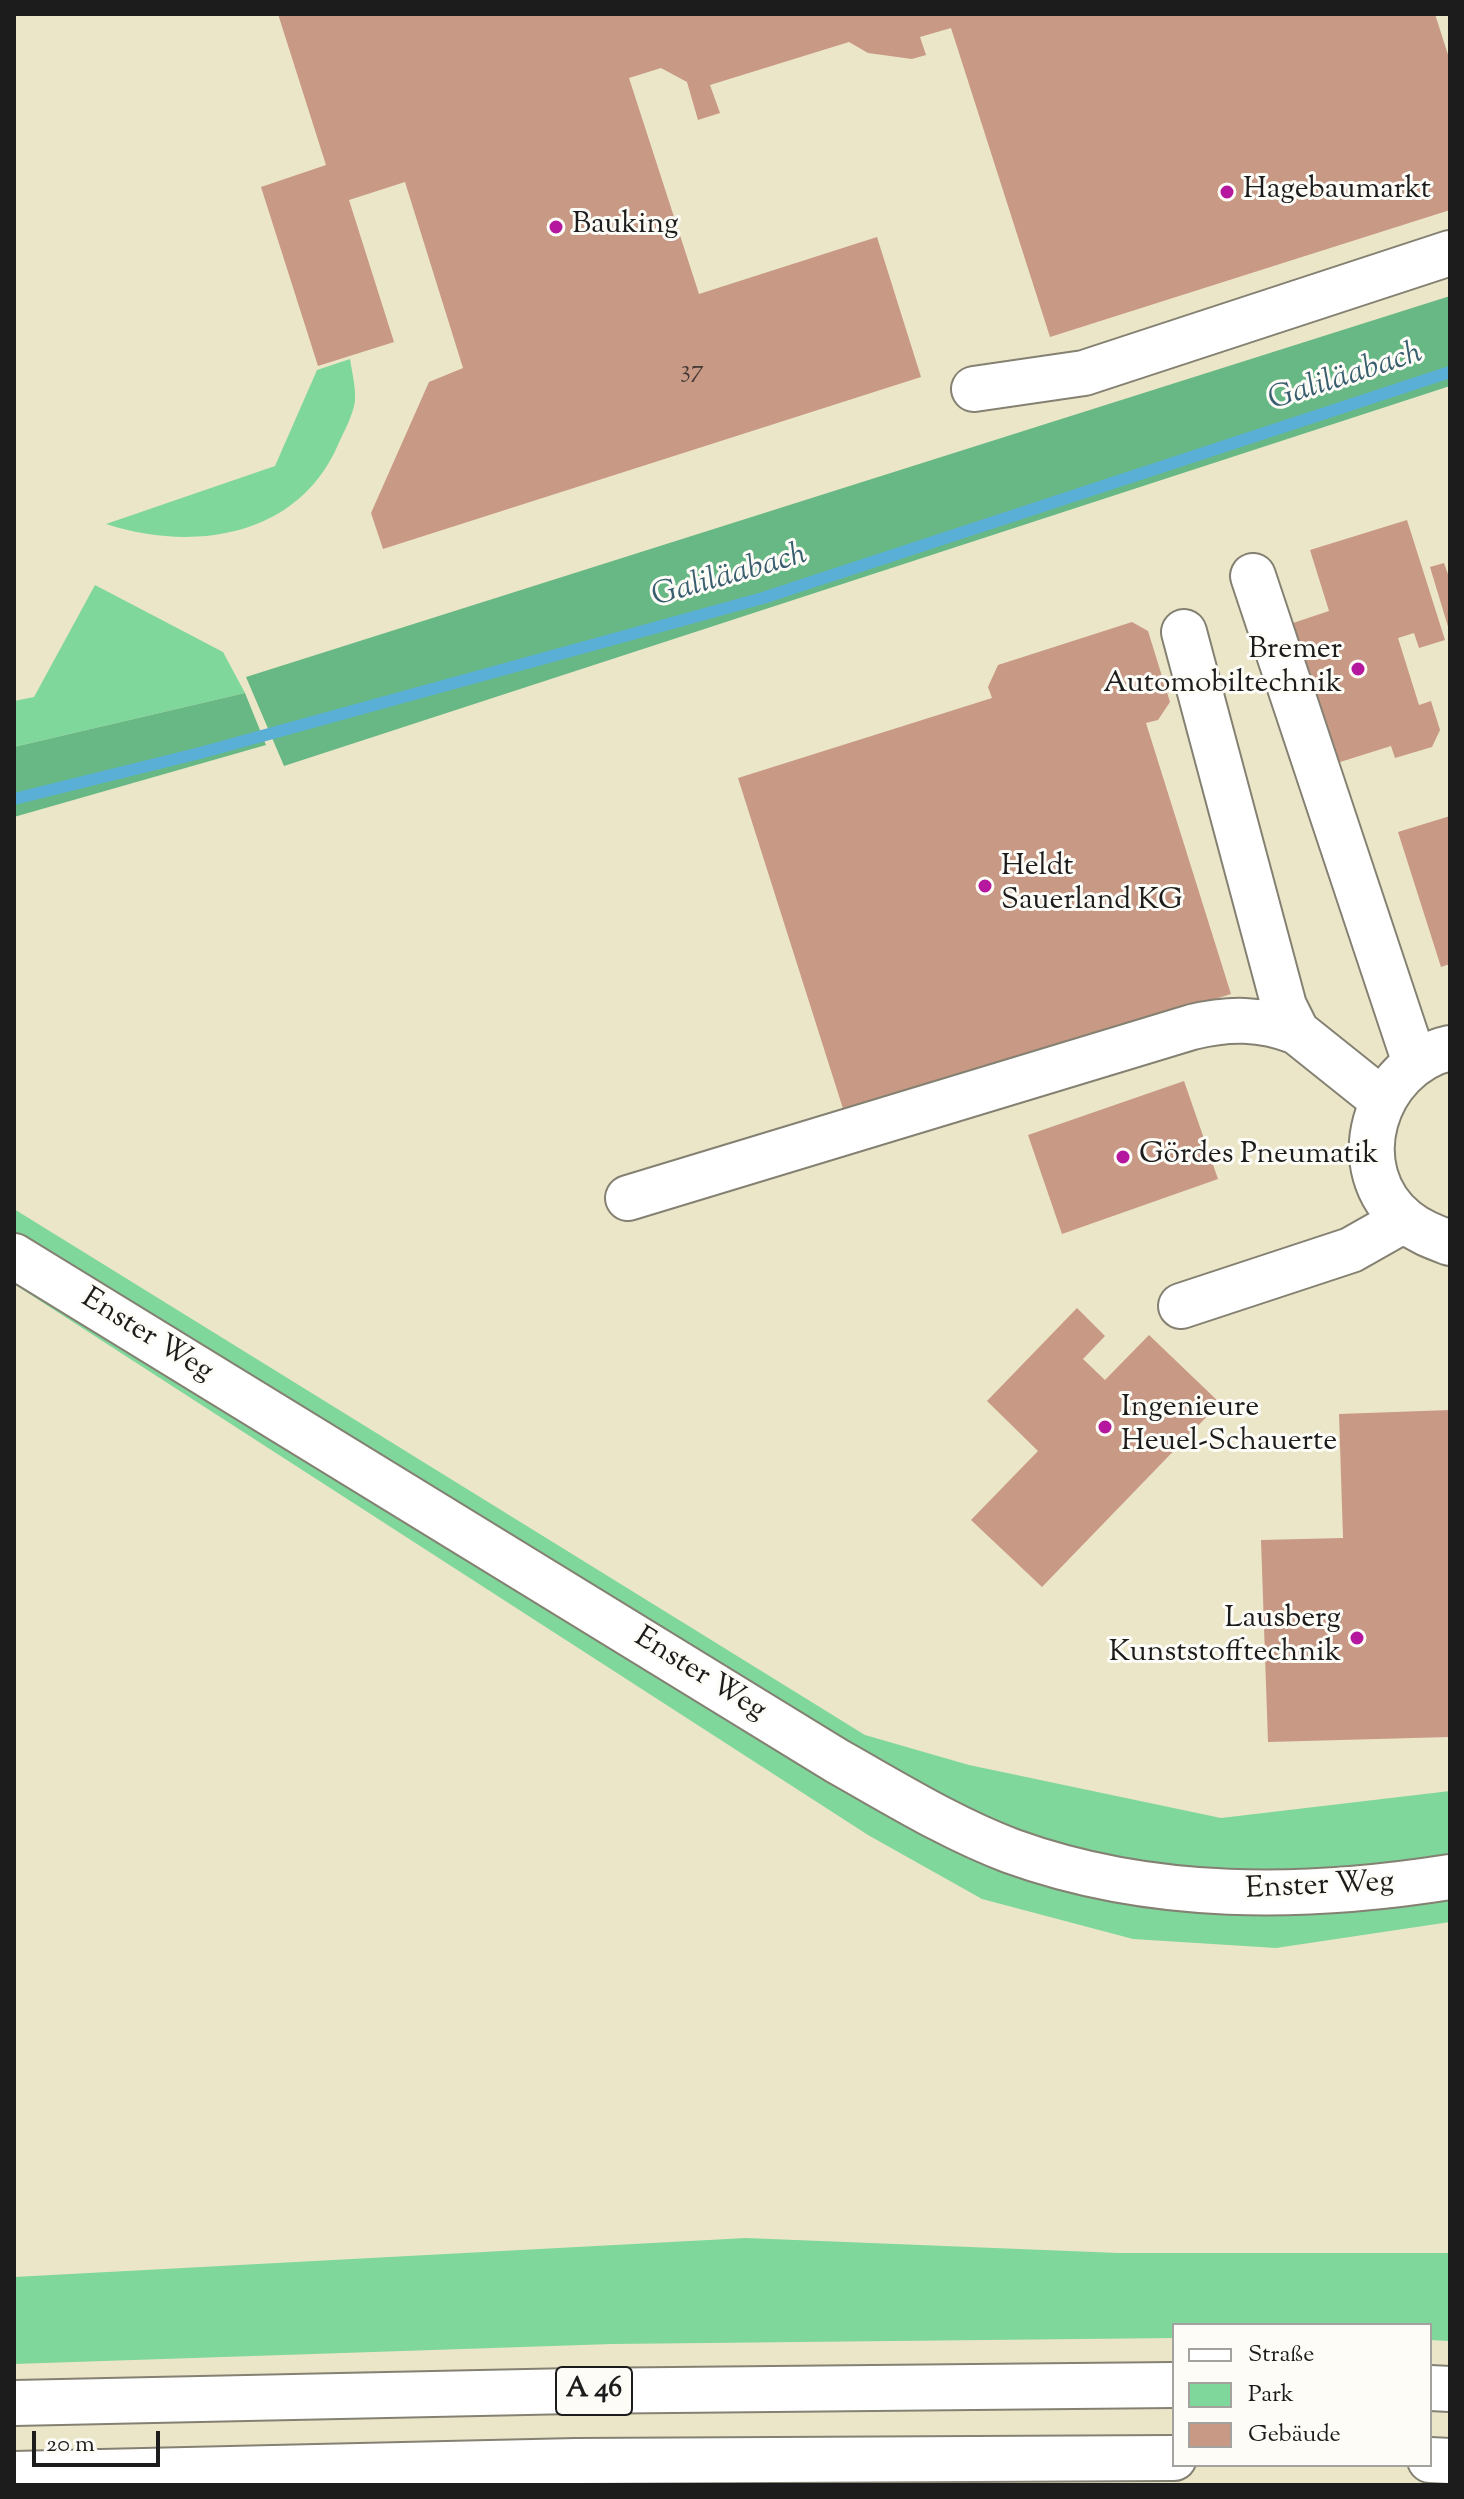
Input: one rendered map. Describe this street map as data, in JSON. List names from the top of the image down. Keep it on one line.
{"streets":{"main road":["Enster Weg","A 46"]},"water":["Galiläabach"],"places":["Hagebaumarkt","Bauking","Bremer Automobiltechnik","Heldt Sauerland KG","Gördes Pneumatik","Ingenieure Heuel-Schauerte","Lausberg Kunststofftechnik"],"house_numbers":["37"],"legend":["Straße","Park","Gebäude"],"scale_bar":"20 m"}
